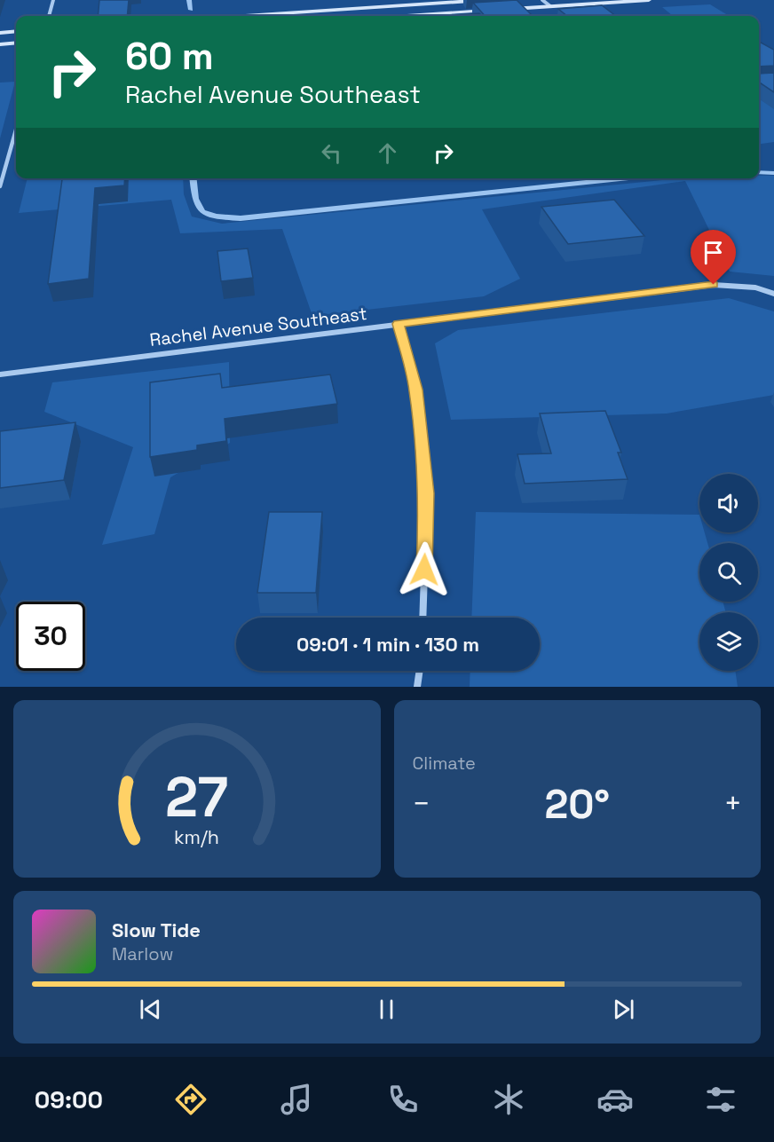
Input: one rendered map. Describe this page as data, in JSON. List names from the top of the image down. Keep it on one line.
{"streets":{"street":["Rachel Avenue Southeast"]},"page":{"turn":["60 m","Rachel Avenue Southeast"],"limit":"30","trip":"09:01 · 1 min · 130 m","tile":"Climate","heat":["−","20°","+"],"song":["Slow Tide","Marlow"],"tabs":"09:00","gauge":["27","km/h"]}}
